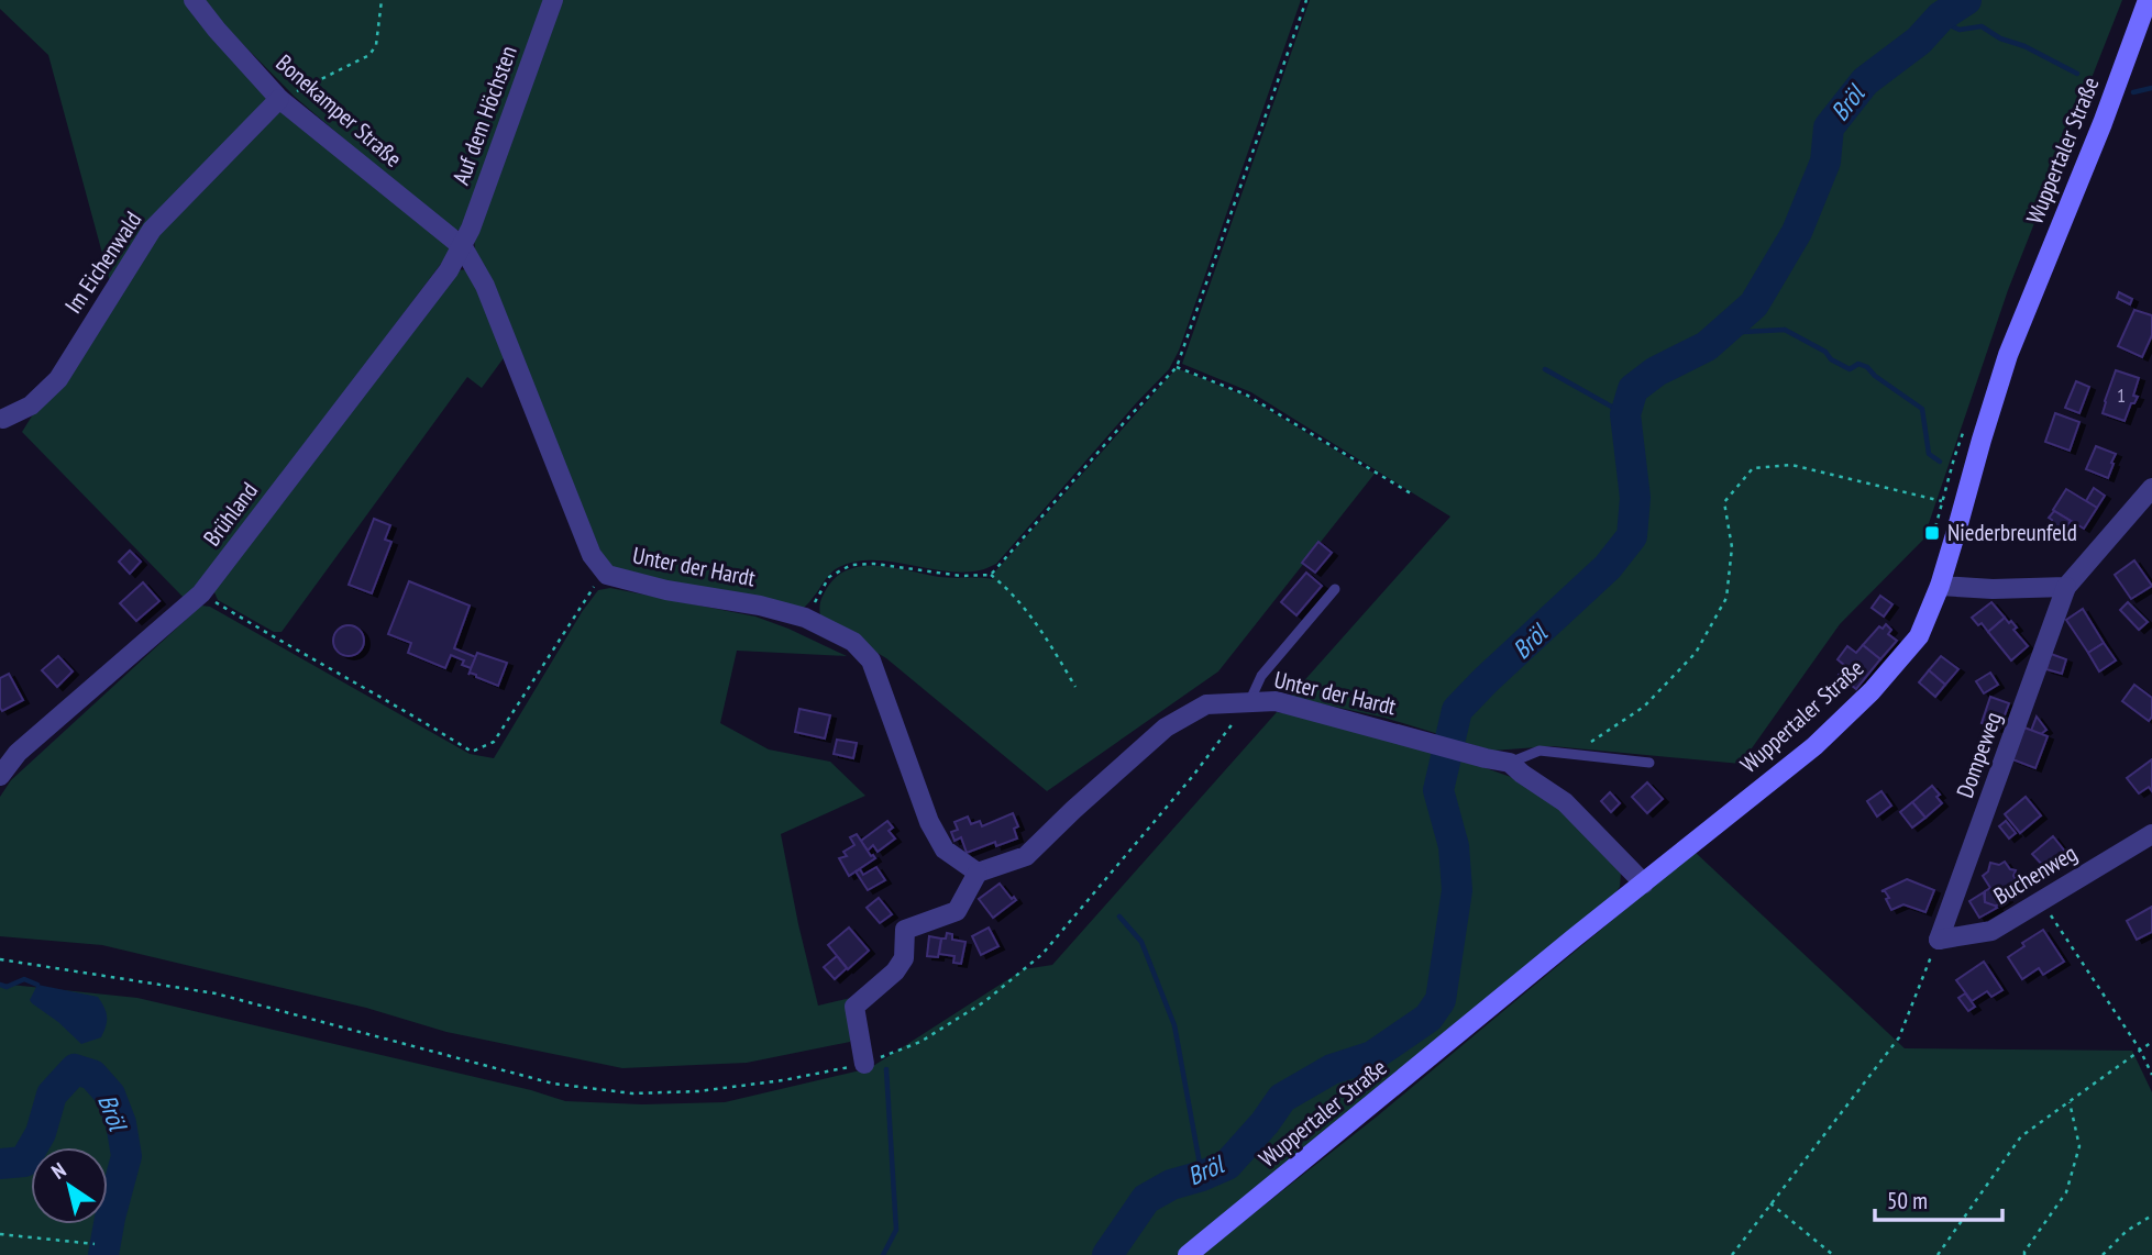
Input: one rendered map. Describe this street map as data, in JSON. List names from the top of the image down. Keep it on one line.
{"streets":{"main road":["Wuppertaler Straße"],"street":["Bonekamper Straße","Auf dem Höchsten","Im Eichenwald","Brühland","Unter der Hardt","Dompeweg","Buchenweg"]},"crossings":[["Bonekamper Straße","Auf dem Höchsten"],["Bonekamper Straße","Im Eichenwald"],["Bonekamper Straße","Brühland"],["Bonekamper Straße","Unter der Hardt"],["Auf dem Höchsten","Brühland"],["Auf dem Höchsten","Unter der Hardt"],["Wuppertaler Straße","Unter der Hardt"],["Brühland","Unter der Hardt"],["Dompeweg","Buchenweg"]],"water":["Bröl"],"places":{"transit":["Niederbreunfeld"]},"house_numbers":["1"],"scale_bar":"50 m","north":"top left"}
